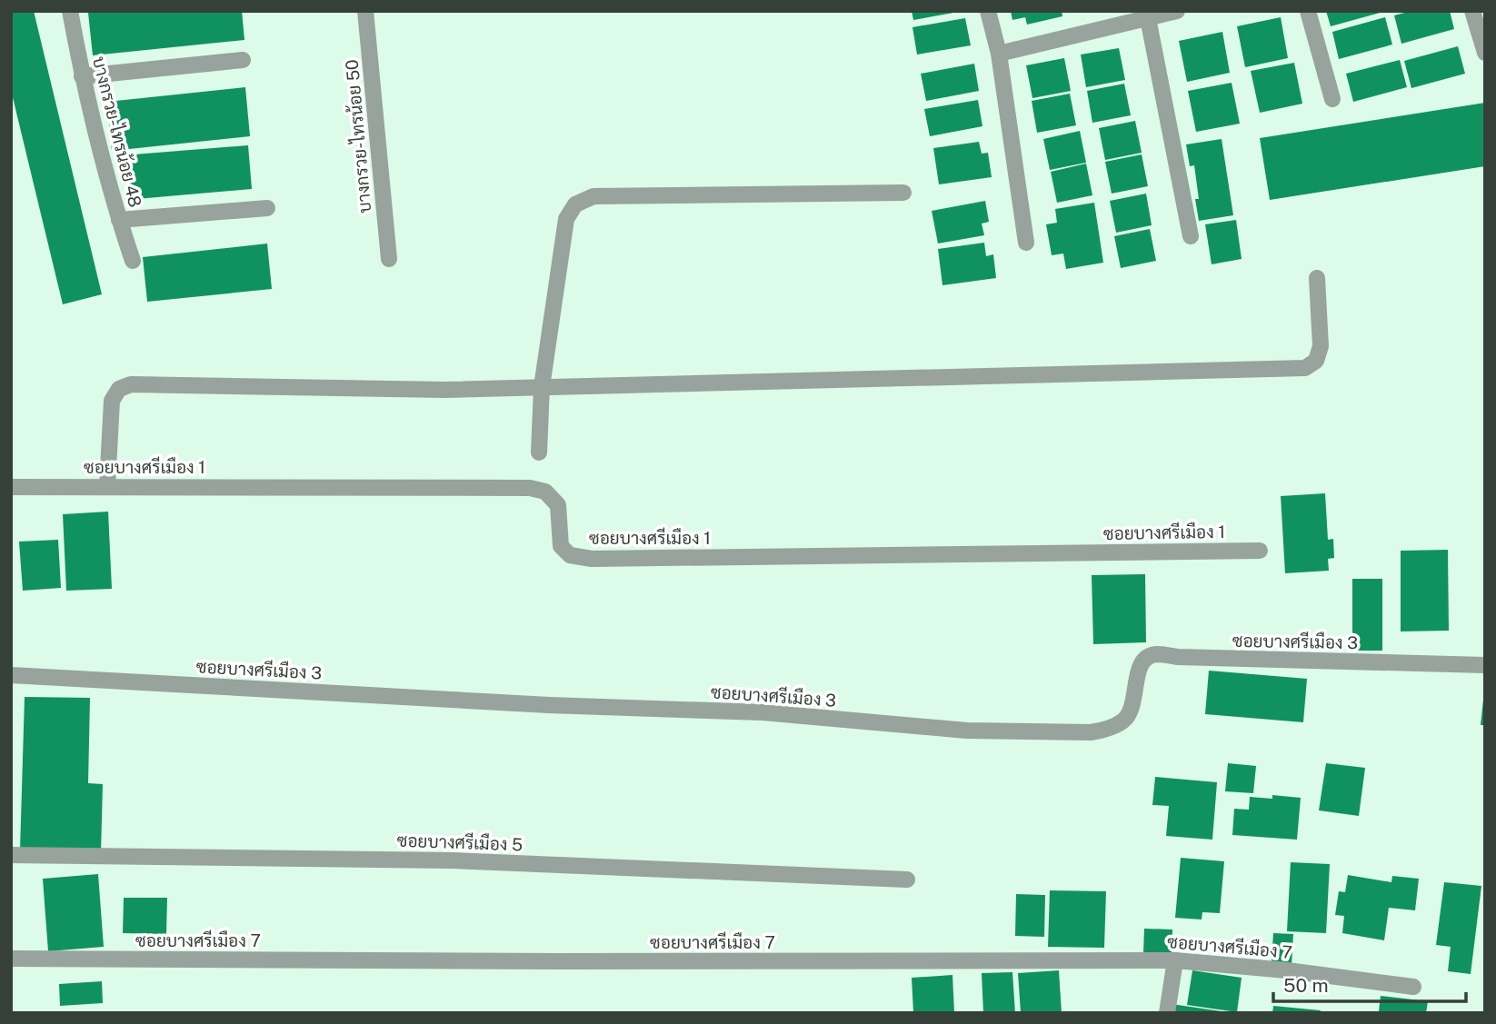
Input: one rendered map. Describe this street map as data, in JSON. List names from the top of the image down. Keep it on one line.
{"streets":{"street":["บางกรวย-ไทรน้อย 48","บางกรวย-ไทรน้อย 50","ซอยบางศรีเมือง 1","ซอยบางศรีเมือง 3","ซอยบางศรีเมือง 5","ซอยบางศรีเมือง 7"]},"scale_bar":"50 m"}
